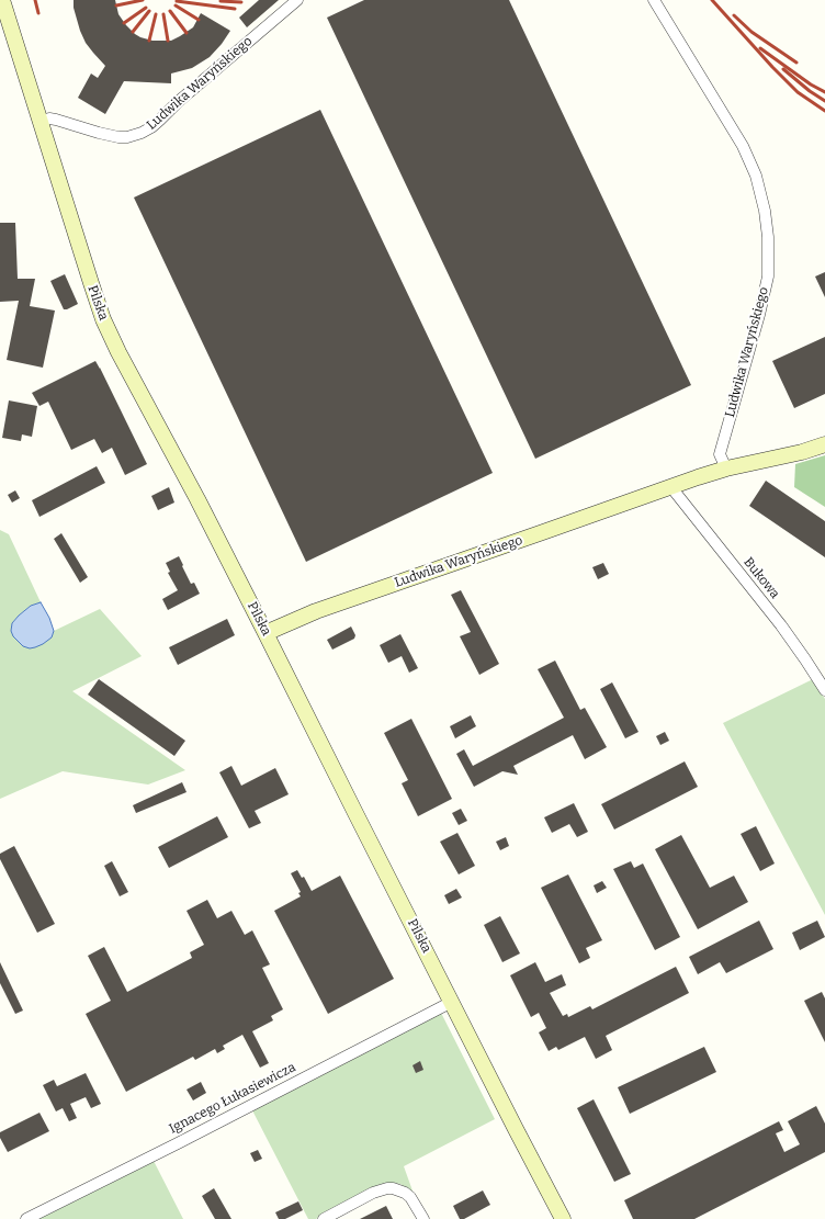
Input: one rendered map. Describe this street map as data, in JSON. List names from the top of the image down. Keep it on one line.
{"streets":{"street":["Ludwika Waryńskiego","Pilska","Bukowa","Ignacego Łukasiewicza"]},"crossings":[["Ludwika Waryńskiego","Pilska"],["Ludwika Waryńskiego","Bukowa"],["Pilska","Ignacego Łukasiewicza"]]}
